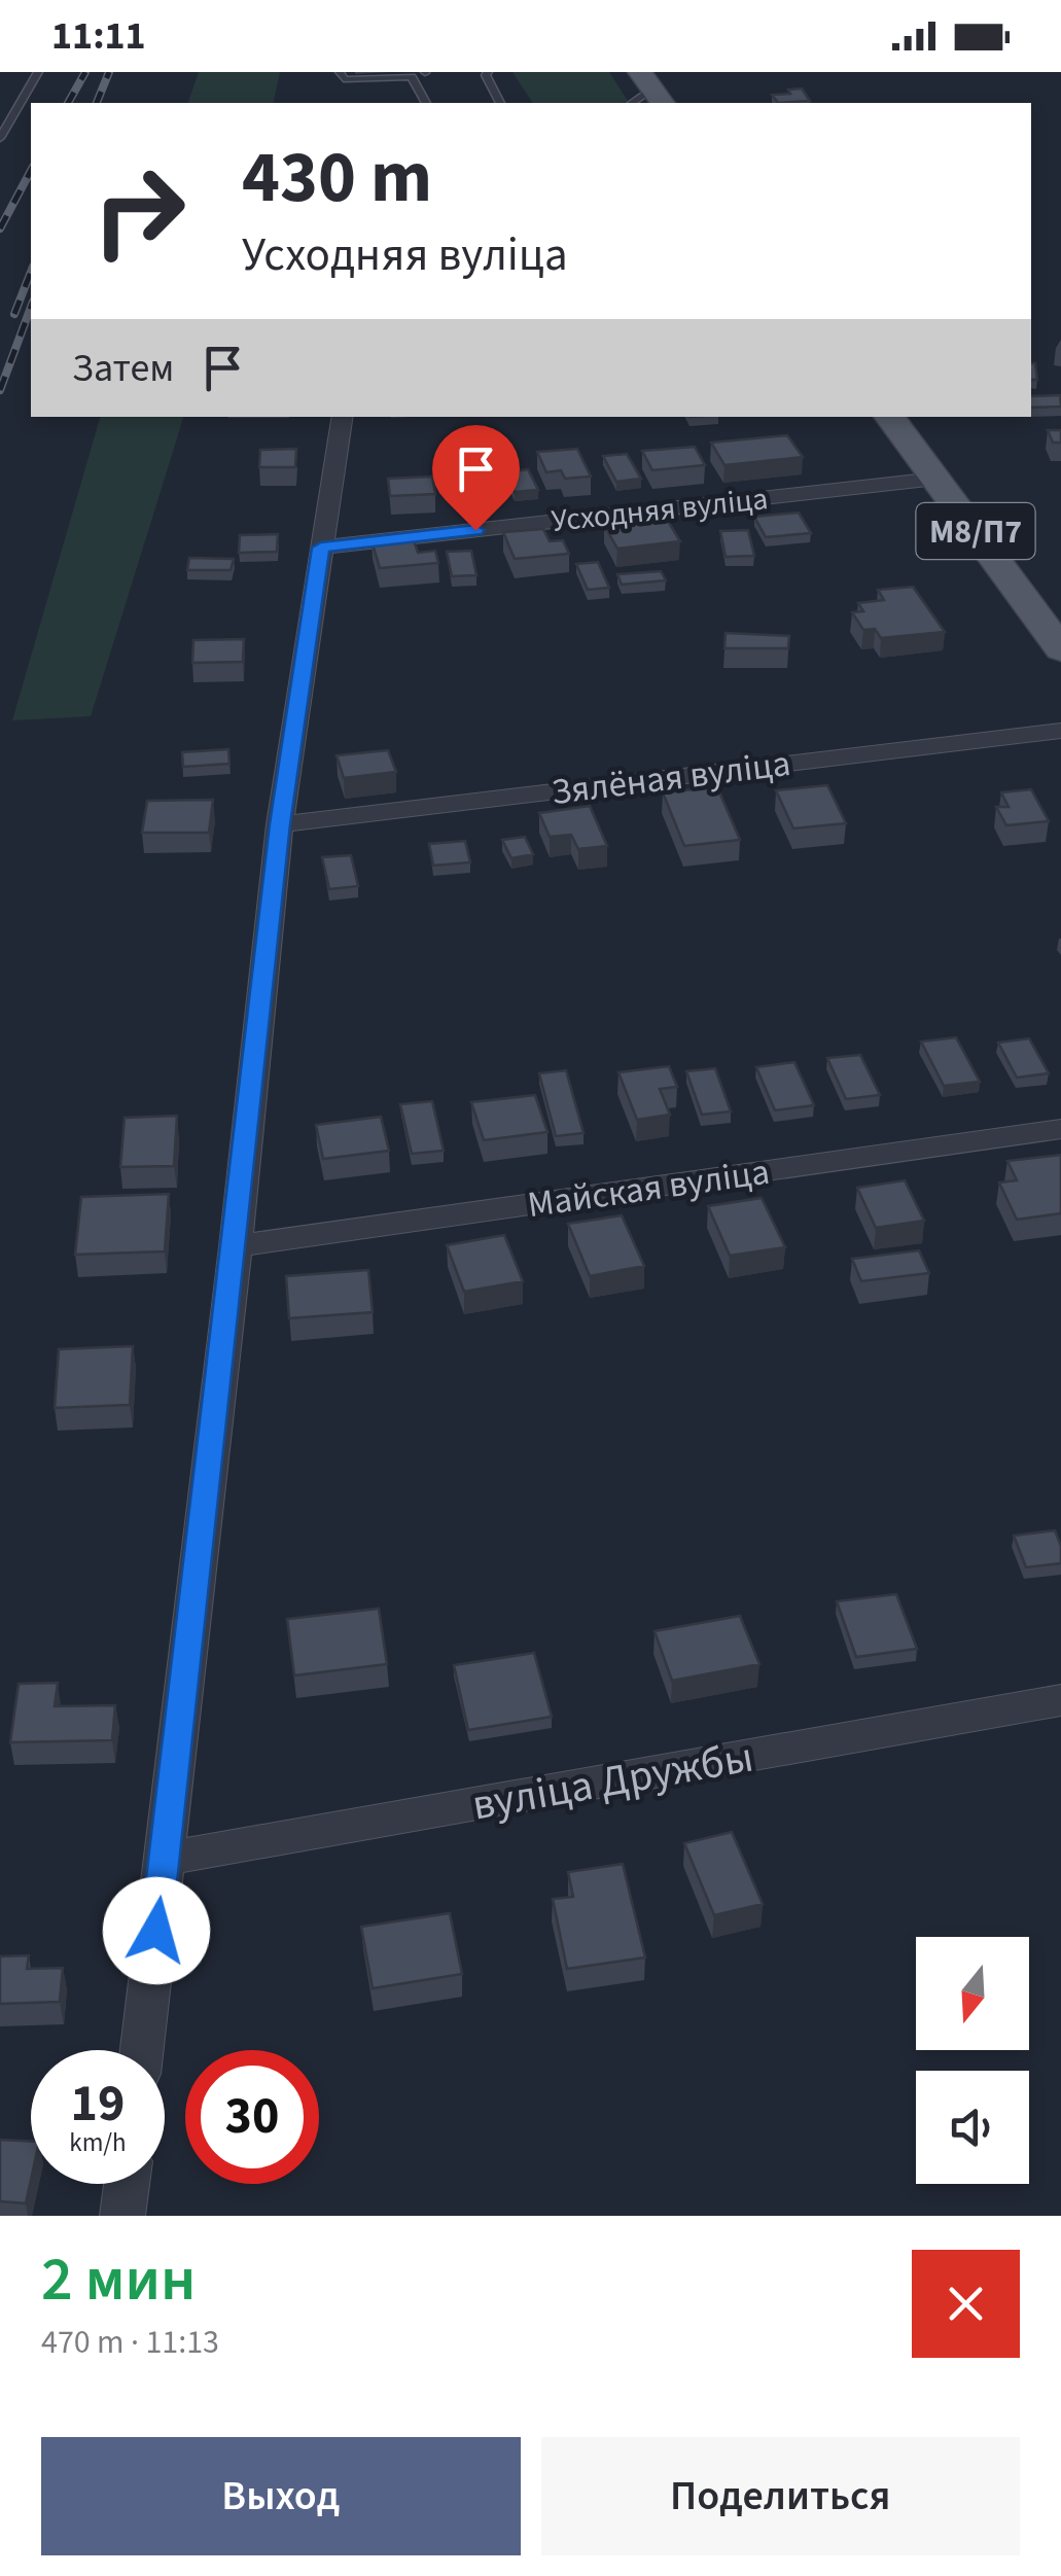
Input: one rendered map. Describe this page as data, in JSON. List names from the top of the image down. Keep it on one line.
{"streets":{"main road":["М8/П7"],"street":["Усходняя вуліца","Зялёная вуліца","Майская вуліца","вуліца Дружбы"]},"crossings":[["Усходняя вуліца","М8/П7"]],"north":"bottom","page":{"status":"11:11","turn":["430 m","Усходняя вуліца"],"then":"Затем","speed":"19 km/h","limit":"30","heading":["2 мин","470 m · 11:13"],"buttons":["Выход","Поделиться"]}}
